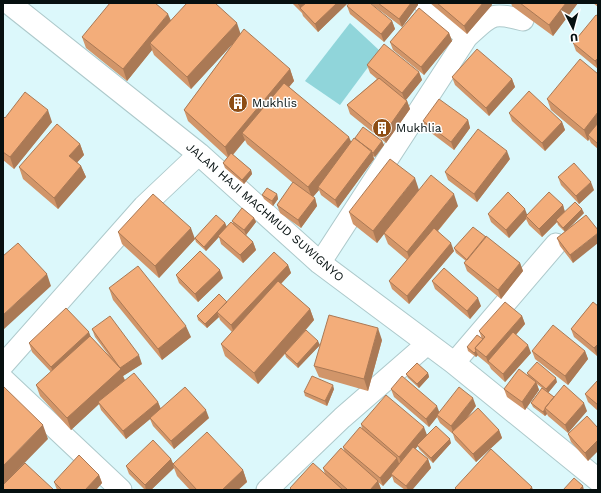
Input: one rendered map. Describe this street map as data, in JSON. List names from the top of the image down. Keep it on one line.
{"streets":{"street":["JALAN HAJI MACHMUD SUWIGNYO"]},"places":{"building":["Mukhlis","Mukhlia"]},"north":"bottom"}
